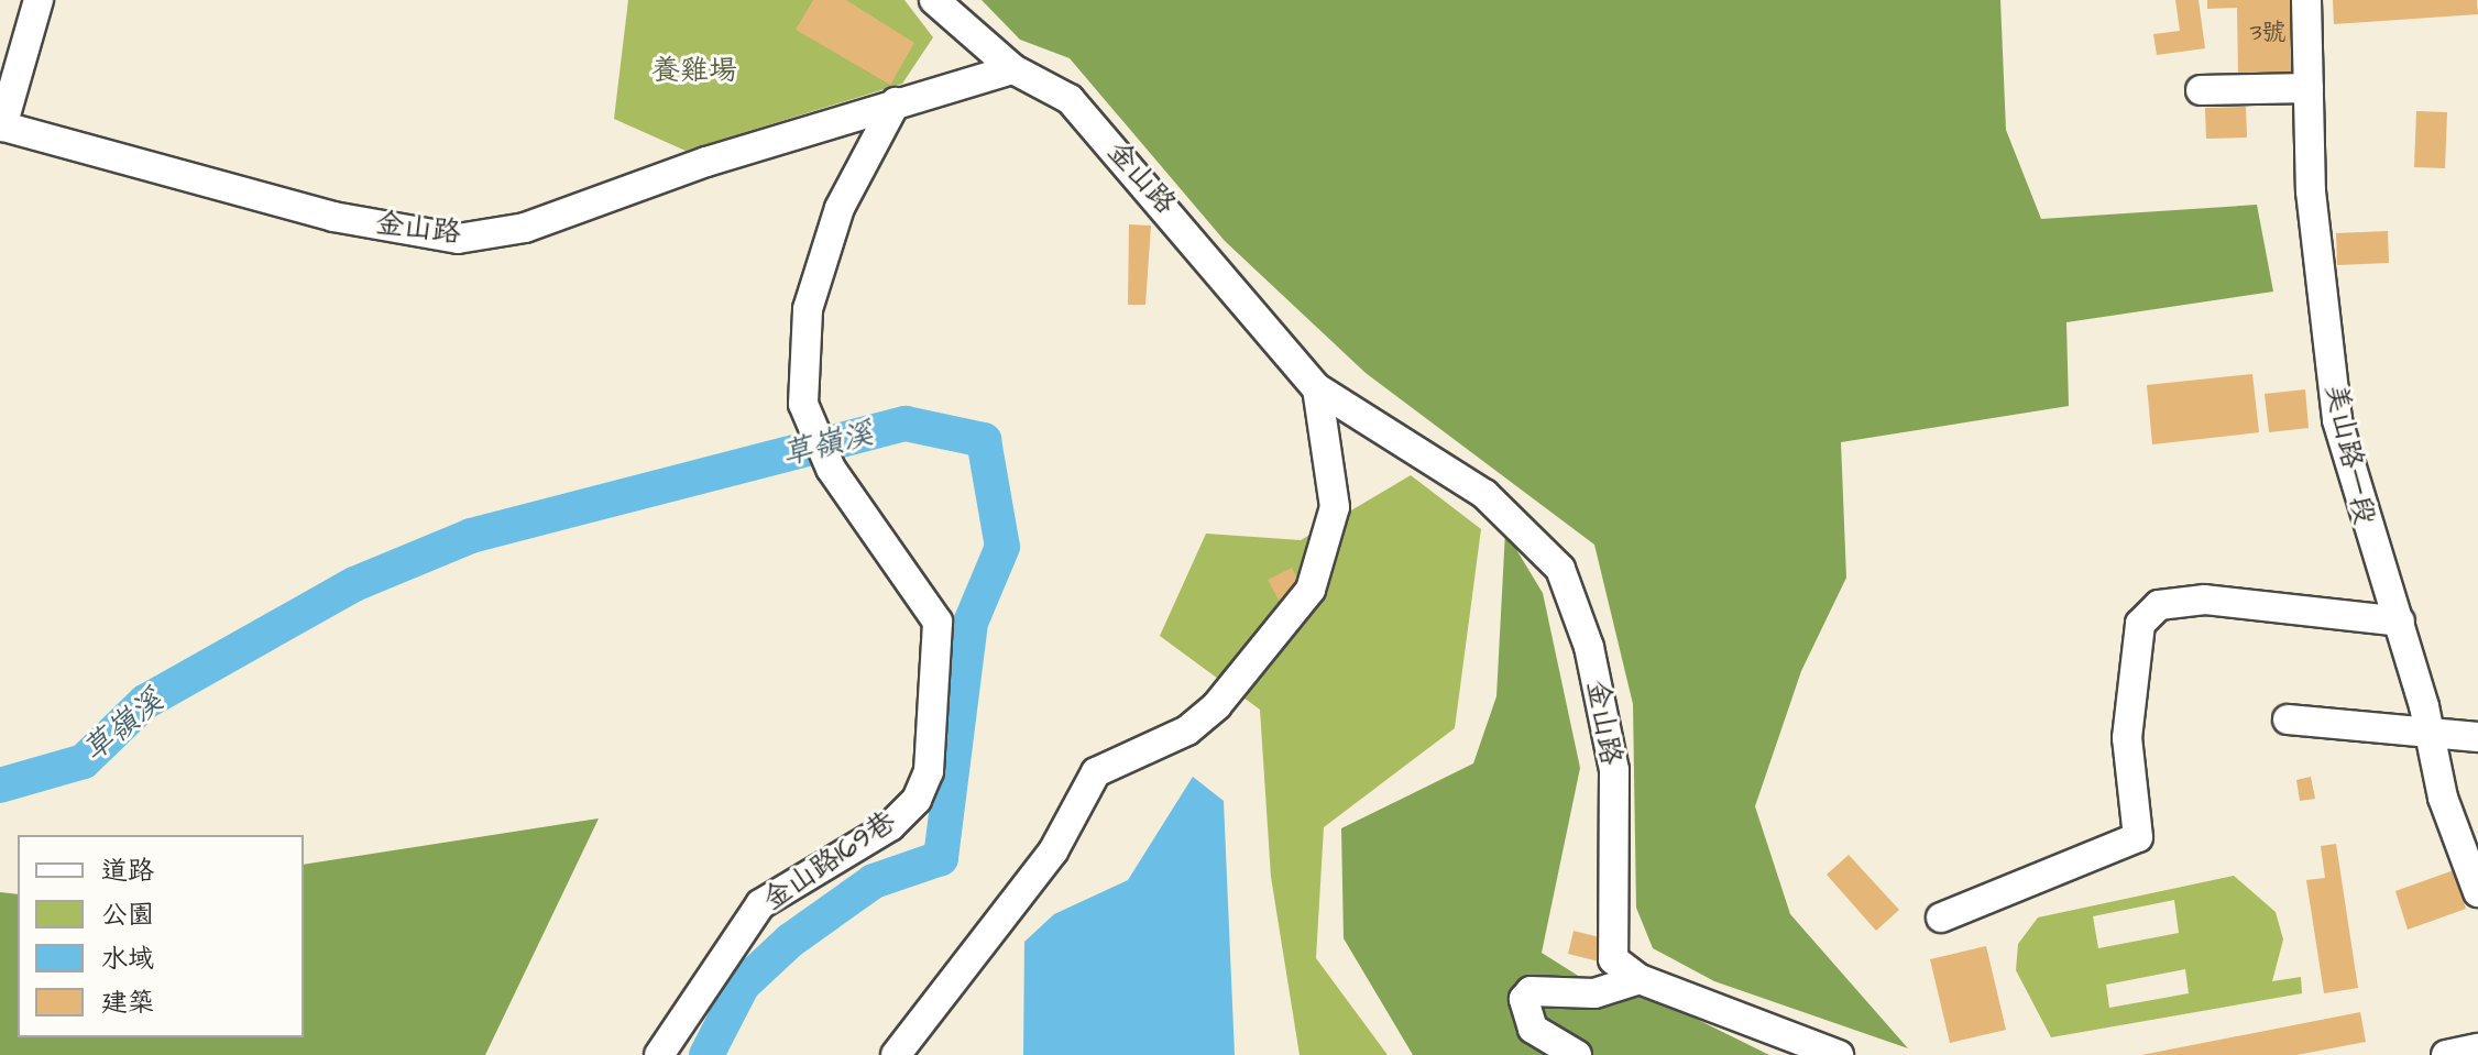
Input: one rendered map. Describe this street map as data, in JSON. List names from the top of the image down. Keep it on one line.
{"streets":{"street":["金山路","美山路一段","金山路169巷"]},"crossings":[["金山路","金山路169巷"]],"water":["草嶺溪"],"parks":["養雞場"],"house_numbers":["3號"],"legend":["道路","公園","水域","建築"]}
